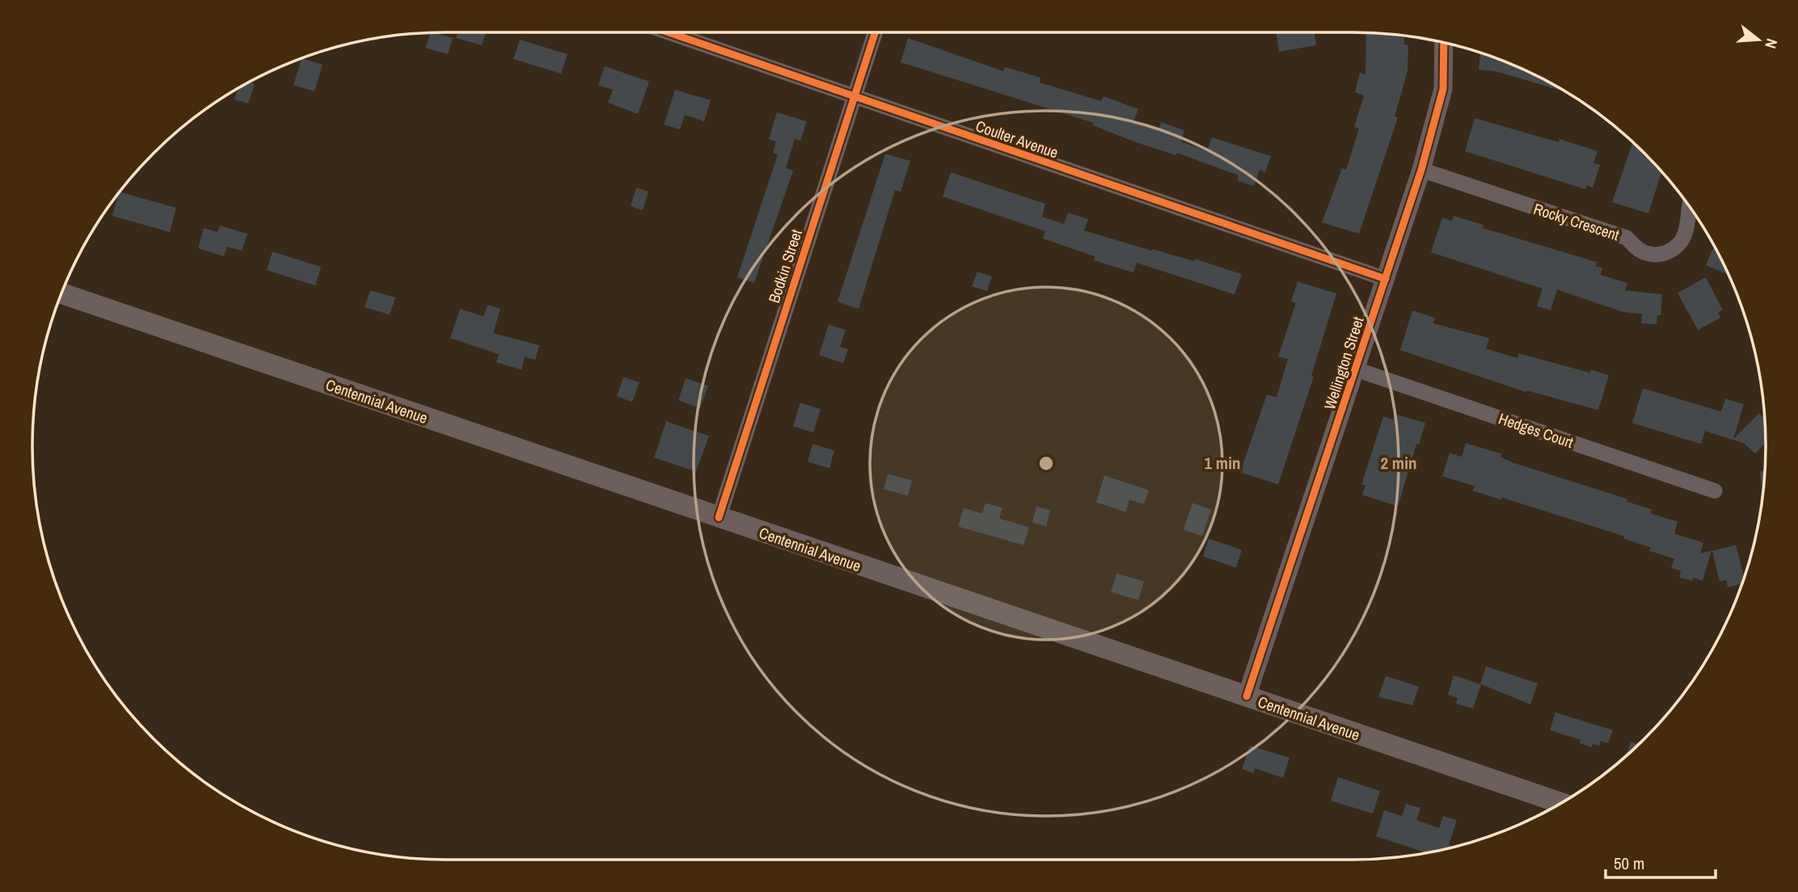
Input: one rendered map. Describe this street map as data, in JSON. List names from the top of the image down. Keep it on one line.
{"streets":{"main road":["Centennial Avenue"],"street":["Coulter Avenue","Rocky Crescent","Bodkin Street","Wellington Street","Hedges Court"]},"crossings":[["Coulter Avenue","Bodkin Street"],["Coulter Avenue","Wellington Street"],["Rocky Crescent","Wellington Street"],["Bodkin Street","Centennial Avenue"],["Wellington Street","Centennial Avenue"],["Wellington Street","Hedges Court"]],"scale_bar":"50 m","north":"right","rings":["1 min","2 min"]}
